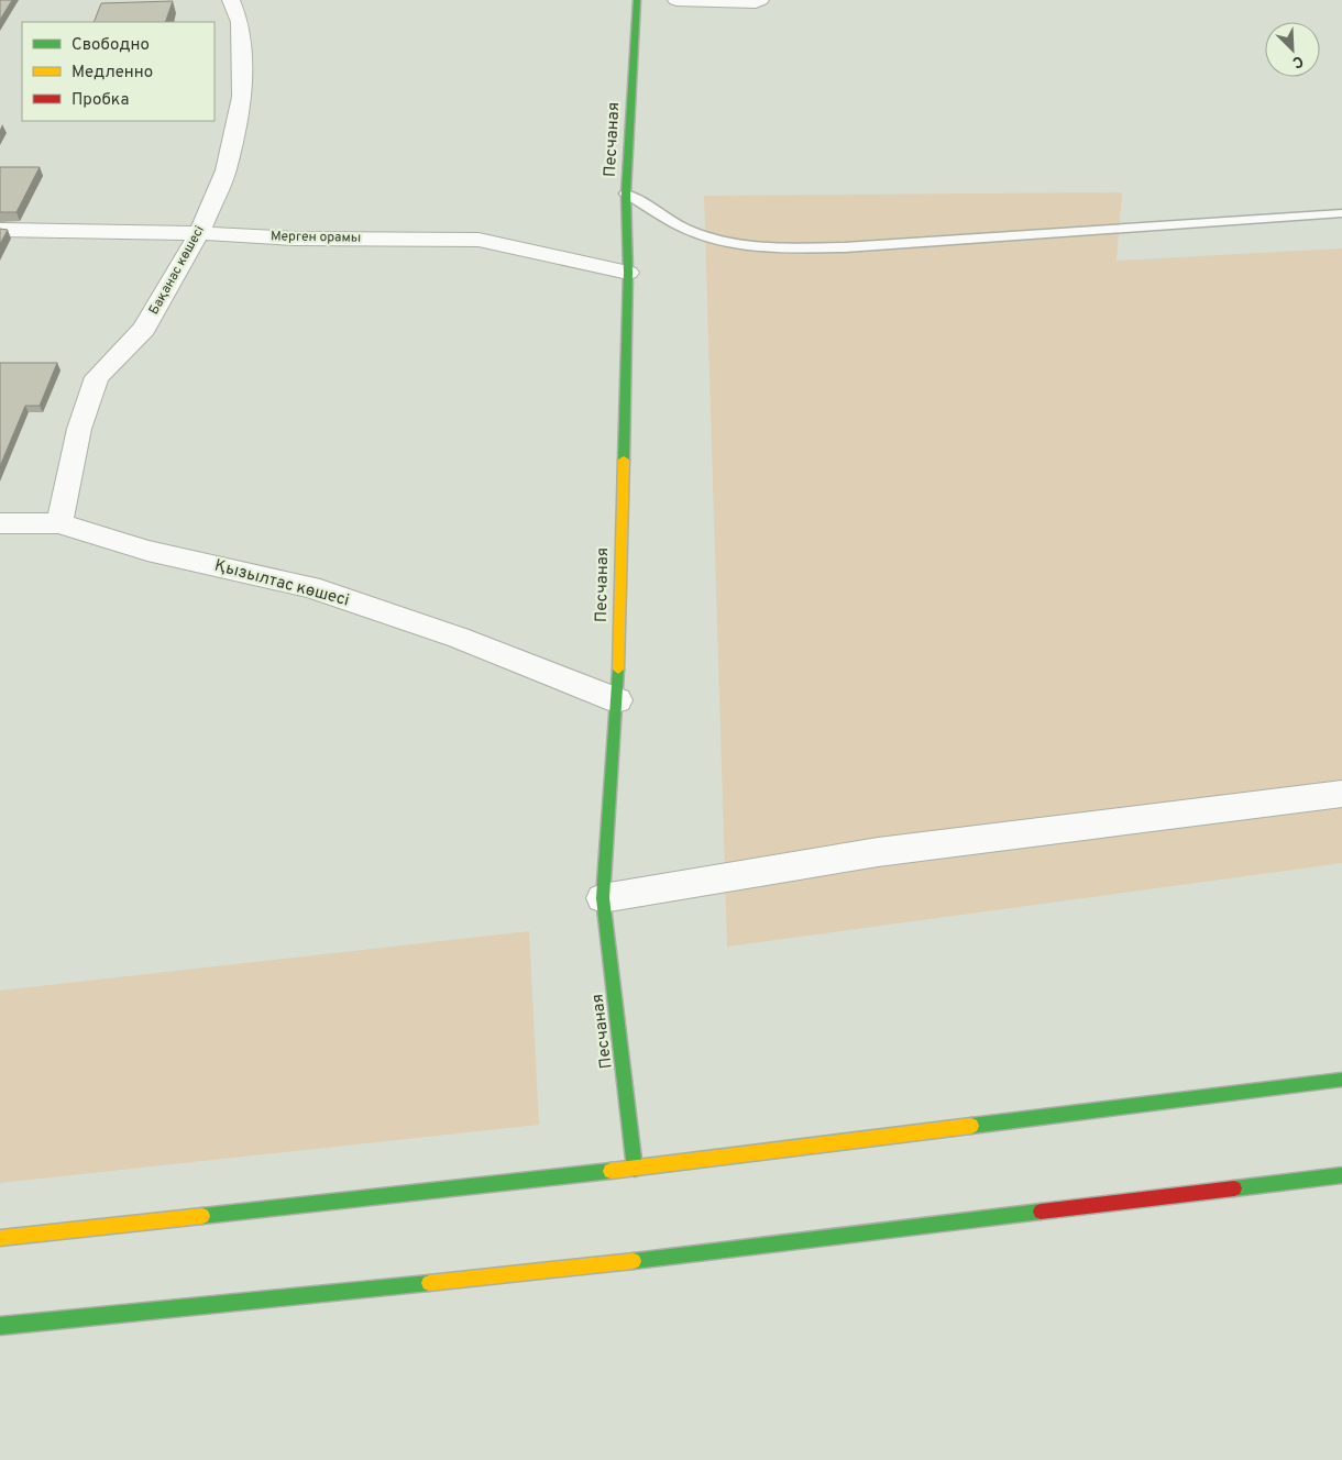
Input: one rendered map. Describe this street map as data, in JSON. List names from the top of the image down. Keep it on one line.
{"streets":{"main road":["Песчаная"],"street":["Мерген орамы","Бақанас көшесі","Қызылтас көшесі"]},"crossings":[["Песчаная","Мерген орамы"],["Песчаная","Қызылтас көшесі"],["Мерген орамы","Бақанас көшесі"],["Бақанас көшесі","Қызылтас көшесі"]],"legend":["Свободно","Медленно","Пробка"],"north":"bottom right"}
